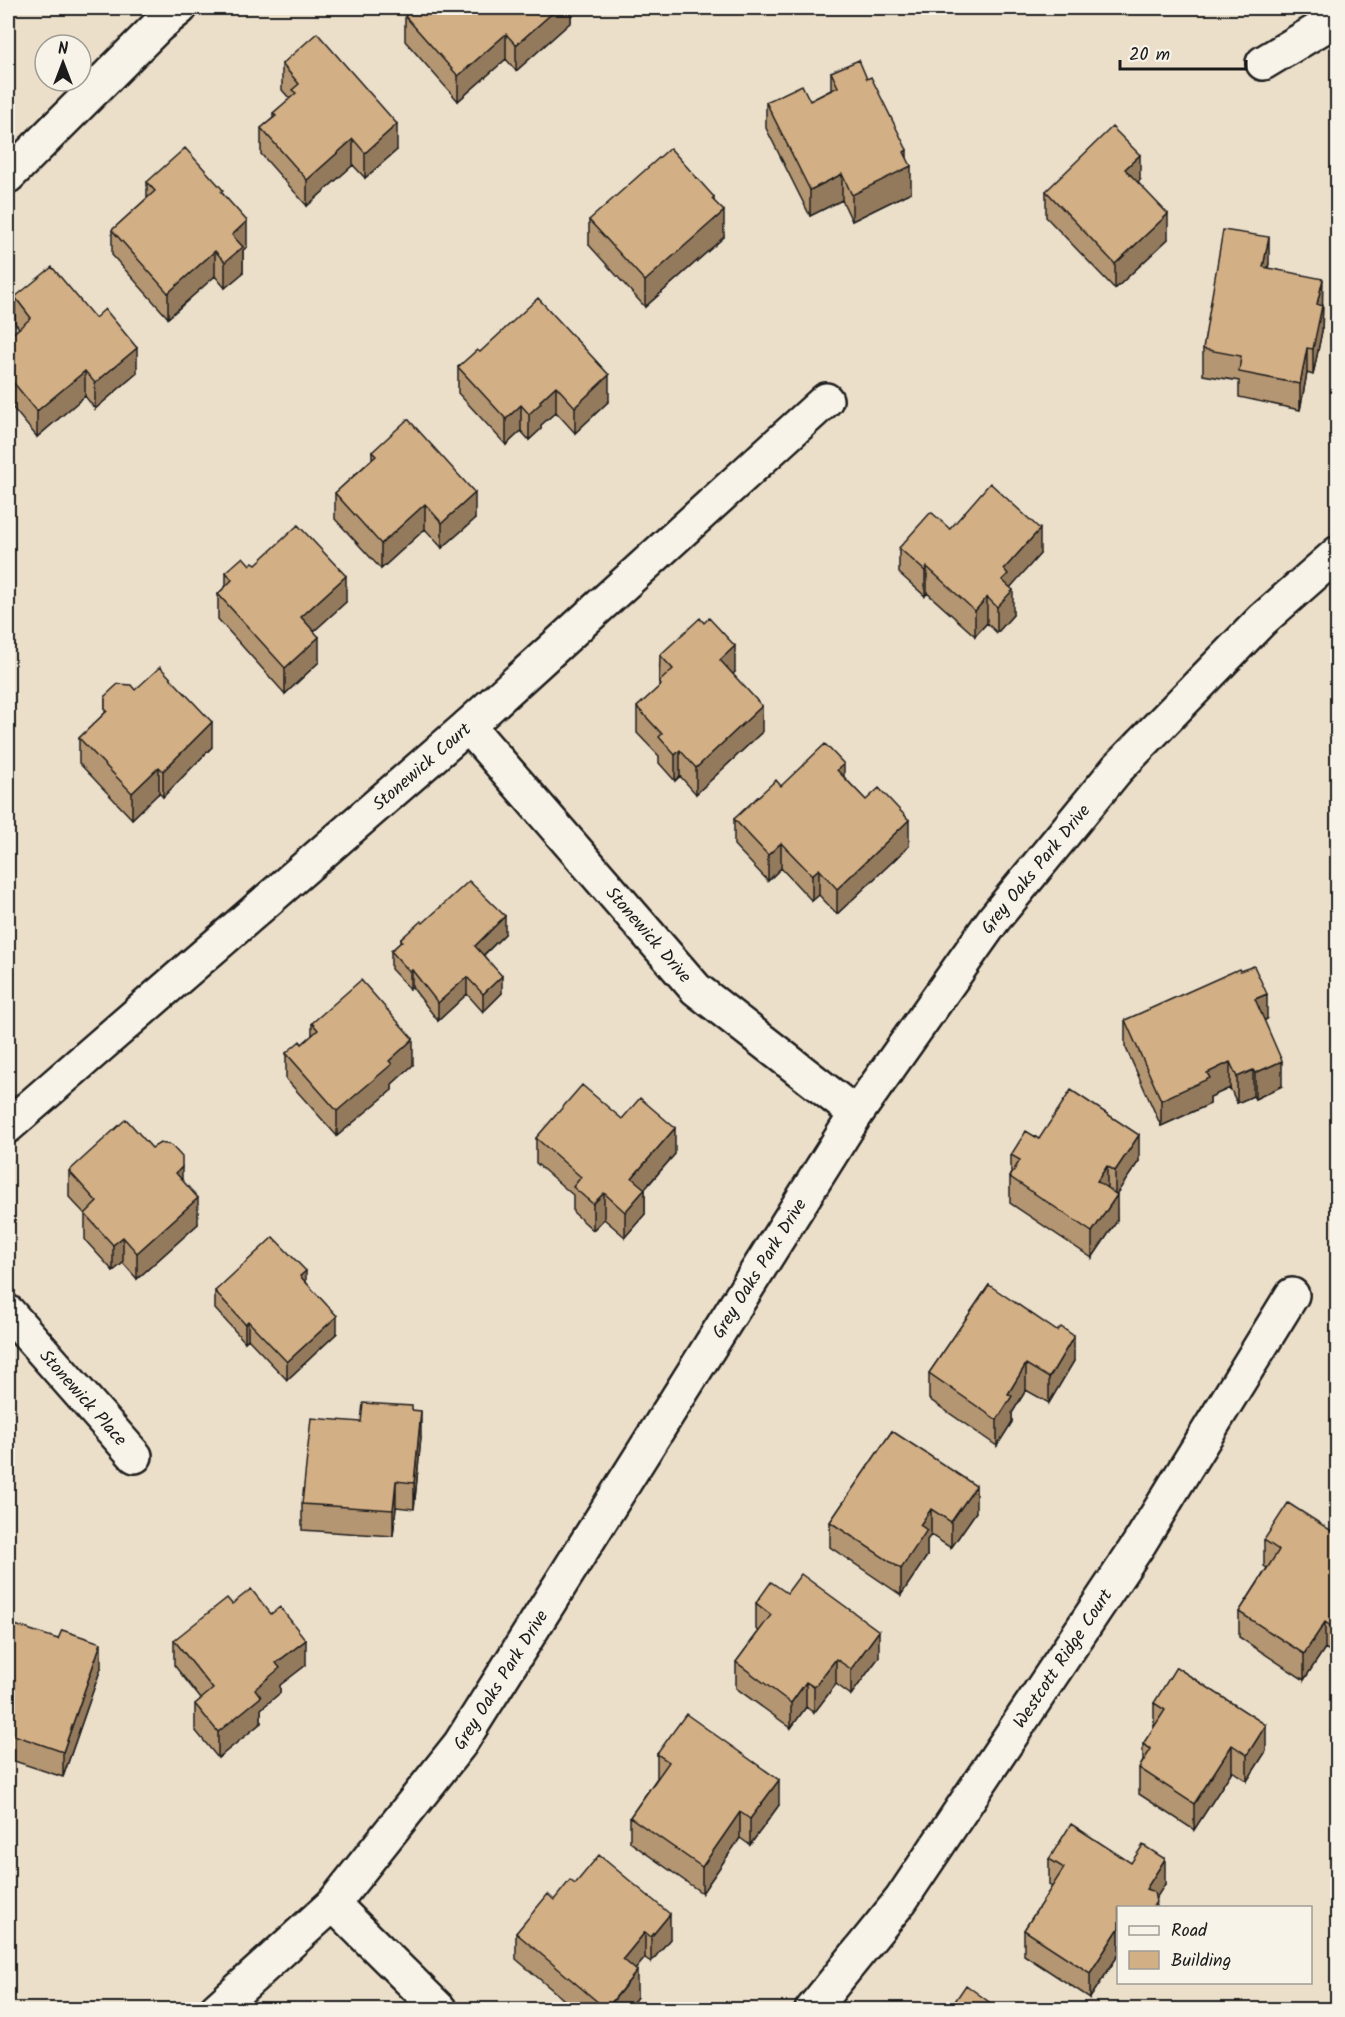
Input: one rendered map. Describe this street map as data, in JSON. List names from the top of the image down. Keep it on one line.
{"streets":{"street":["Stonewick Court","Grey Oaks Park Drive","Stonewick Drive","Stonewick Place","Westcott Ridge Court"]},"crossings":[["Stonewick Court","Stonewick Drive"],["Grey Oaks Park Drive","Stonewick Drive"]],"legend":["Road","Building"],"scale_bar":"20 m","north":"top"}
